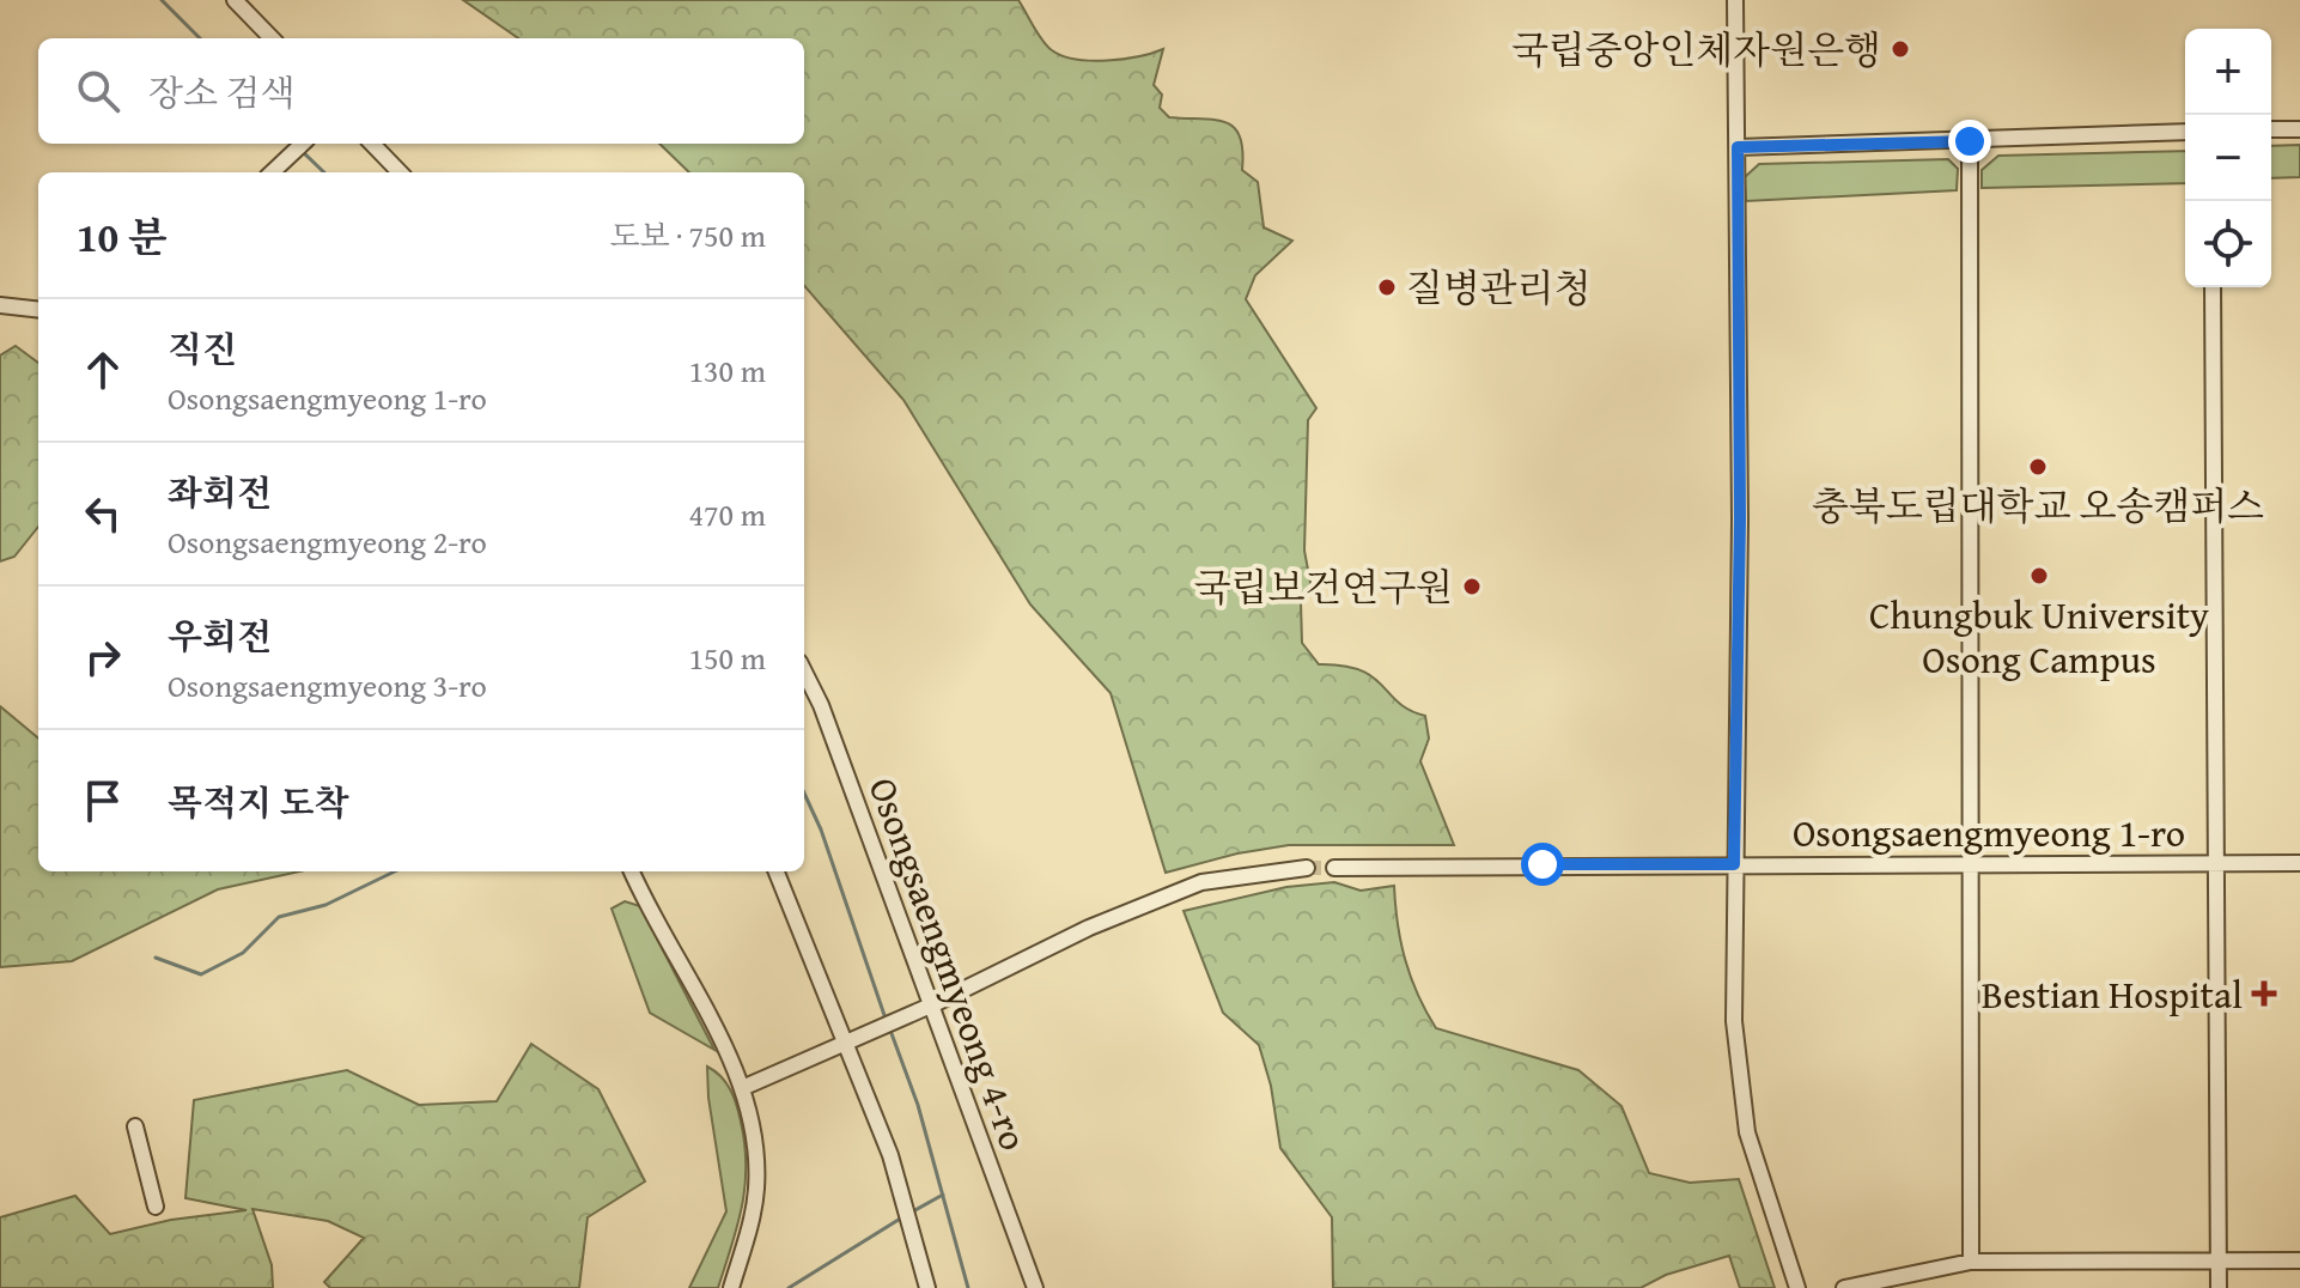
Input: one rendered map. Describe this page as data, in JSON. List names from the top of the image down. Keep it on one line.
{"streets":{"street":["Osongsaengmyeong 1-ro","Osongsaengmyeong 4-ro"]},"places":{"other":["국립중앙인체자원은행","질병관리청","충북도립대학교 오송캠퍼스","Chungbuk University Osong Campus","국립보건연구원"],"health":["Bestian Hospital"]},"page":{"map_buttons":["+","−"],"search":"장소 검색","heading":["10 분","도보 · 750 m"],"list":[["직진","Osongsaengmyeong 1-ro","130 m"],["좌회전","Osongsaengmyeong 2-ro","470 m"],["우회전","Osongsaengmyeong 3-ro","150 m"],"목적지 도착"]}}
